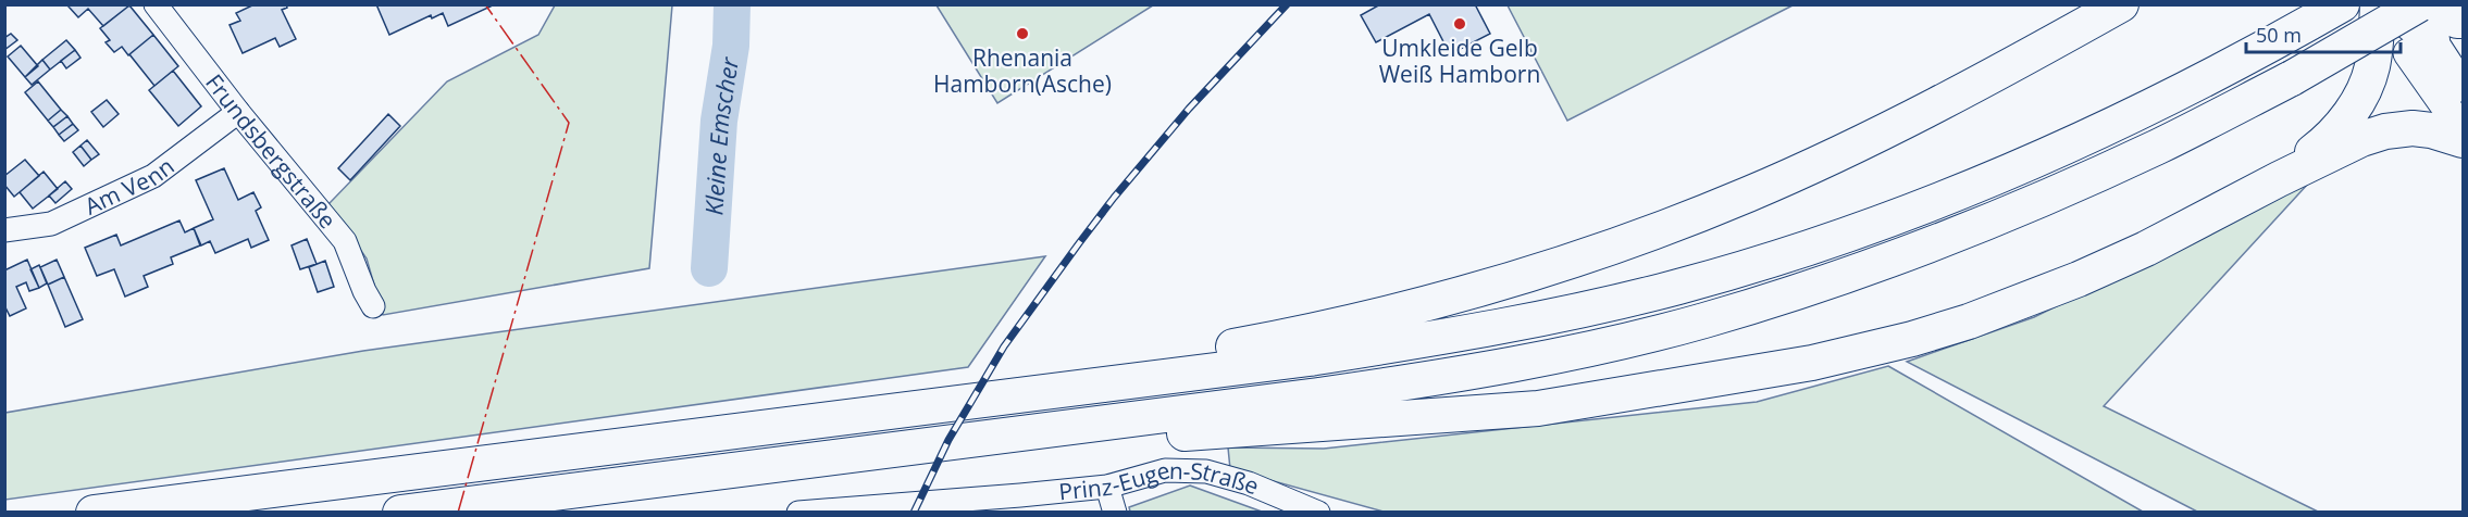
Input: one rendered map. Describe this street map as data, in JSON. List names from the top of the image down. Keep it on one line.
{"streets":{"street":["Frundsbergstraße","Am Venn","Prinz-Eugen-Straße"]},"crossings":[["Frundsbergstraße","Am Venn"]],"water":["Kleine Emscher"],"places":["Umkleide Gelb Weiß Hamborn","Rhenania Hamborn(Asche)"],"scale_bar":"50 m"}
